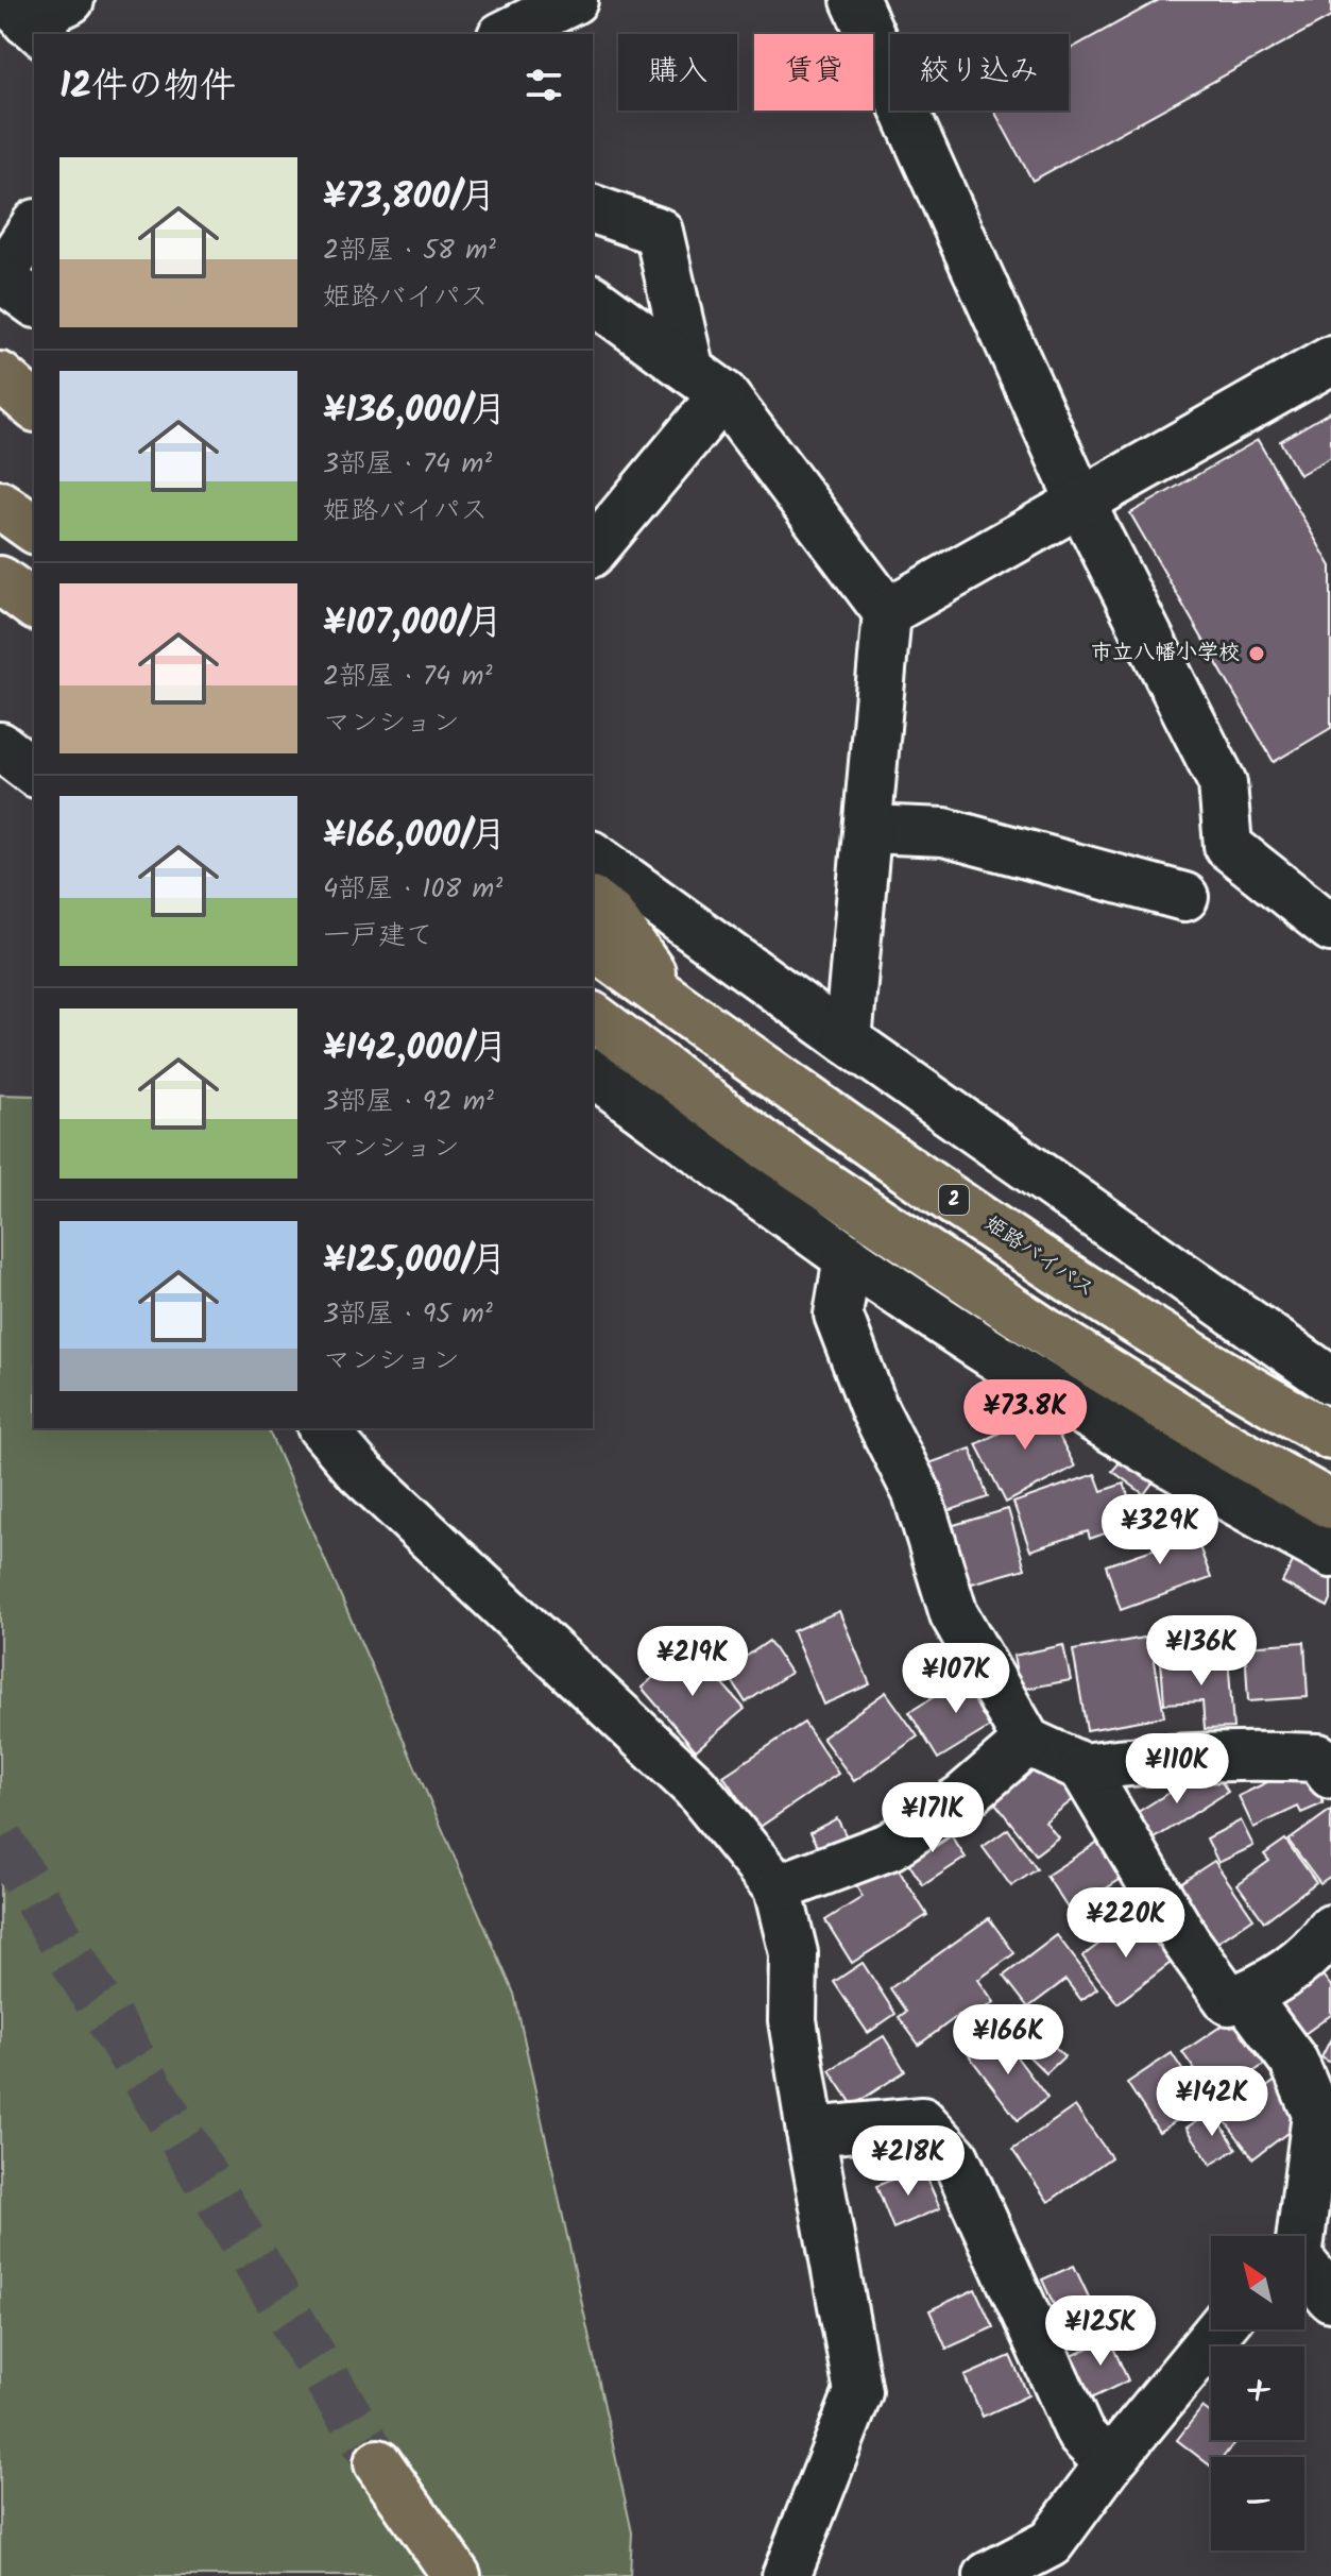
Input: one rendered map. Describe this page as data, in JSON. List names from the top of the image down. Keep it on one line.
{"streets":{"main road":["2","姫路バイパス"]},"places":["市立八幡小学校"],"north":"top left","page":{"chip":["購入","賃貸","絞り込み"],"heading":"12件の物件","list":[{"name":"¥73,800/月","note":"2部屋 · 58 m² · 姫路バイパス"},{"name":"¥136,000/月","note":"3部屋 · 74 m² · 姫路バイパス"},{"name":"¥107,000/月","note":"2部屋 · 74 m² · マンション"},{"name":"¥166,000/月","note":"4部屋 · 108 m² · 一戸建て"},{"name":"¥142,000/月","note":"3部屋 · 92 m² · マンション"},{"name":"¥125,000/月","note":"3部屋 · 95 m² · マンション"}],"price":["¥73.8K","¥329K","¥136K","¥219K","¥107K","¥110K","¥171K","¥220K","¥166K","¥142K","¥218K","¥125K"],"map_buttons":["+","−"]}}
